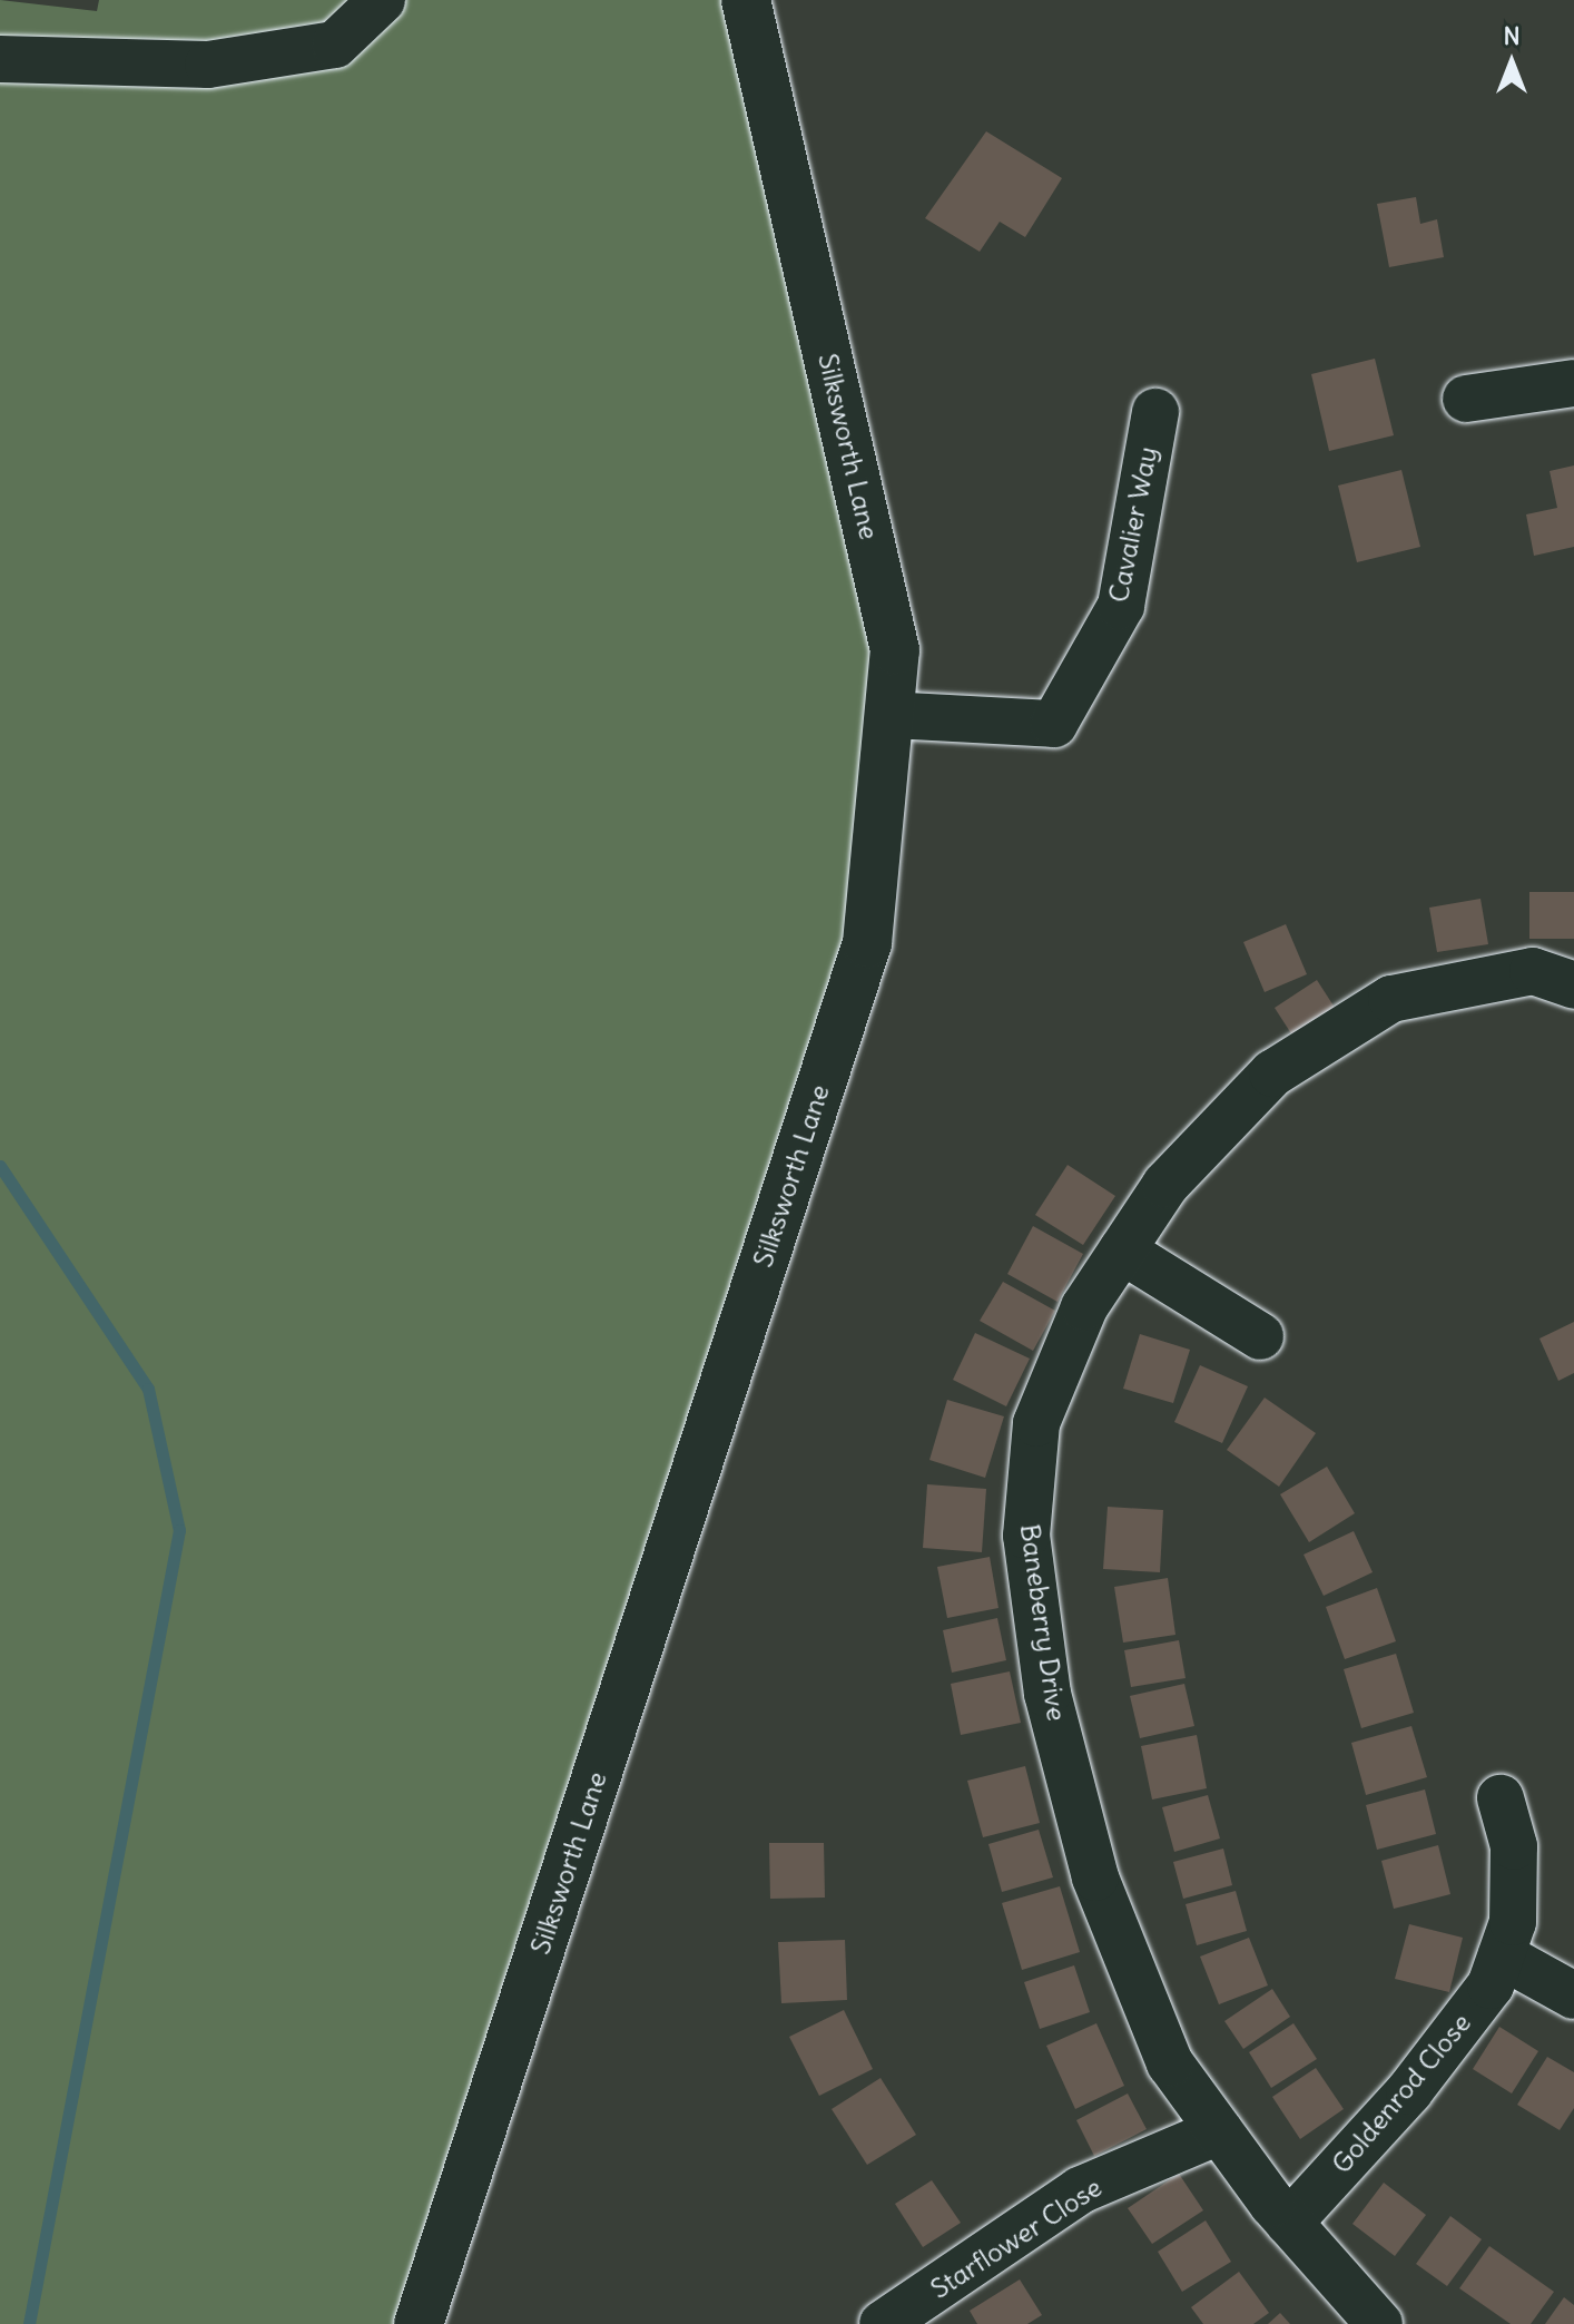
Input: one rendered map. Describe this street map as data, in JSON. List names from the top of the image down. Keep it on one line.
{"streets":{"street":["Silksworth Lane","Cavalier Way","Baneberry Drive","Goldenrod Close","Starflower Close"]},"crossings":[["Silksworth Lane","Cavalier Way"],["Baneberry Drive","Goldenrod Close"],["Baneberry Drive","Starflower Close"]],"north":"top"}
